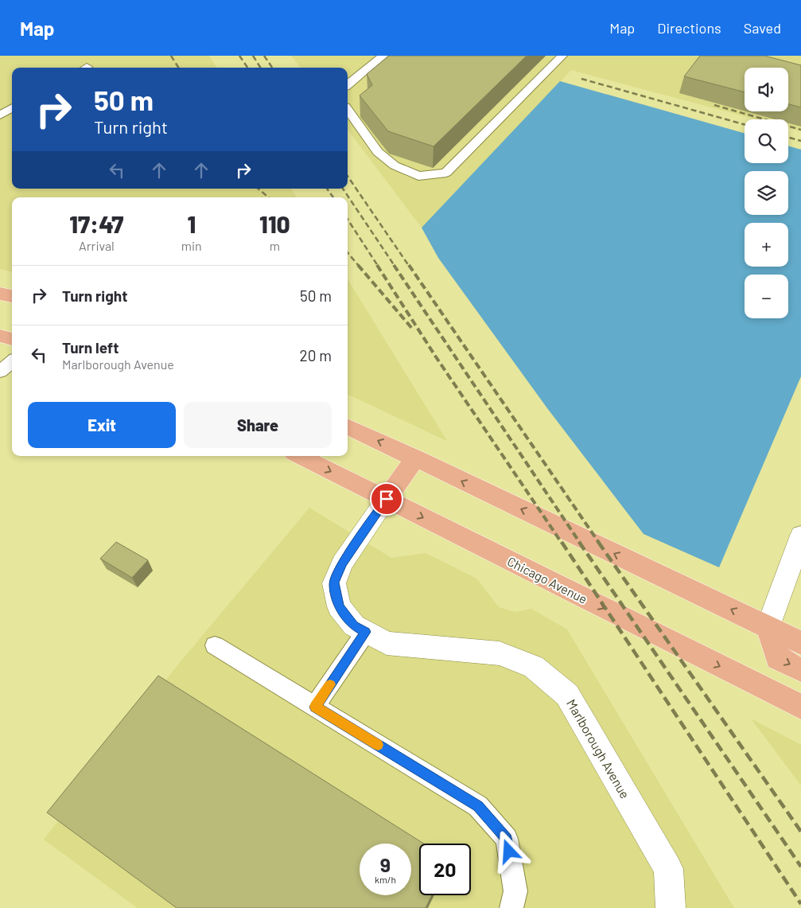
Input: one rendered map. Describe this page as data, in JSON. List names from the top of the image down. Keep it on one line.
{"streets":{"main road":["Chicago Avenue"],"street":["Marlborough Avenue"]},"crossings":[["Chicago Avenue","Marlborough Avenue"]],"page":{"header":"Map","nav":["Map","Directions","Saved"],"map_buttons":["+","−"],"turn":["50 m","Turn right"],"eta":["17:47","Arrival","1","min","110","m"],"list":[{"name":"Turn right","value":"50 m"},{"name":"Turn left","note":"Marlborough Avenue","value":"20 m"}],"buttons":["Exit","Share"],"speed":"9 km/h","limit":"20"}}
